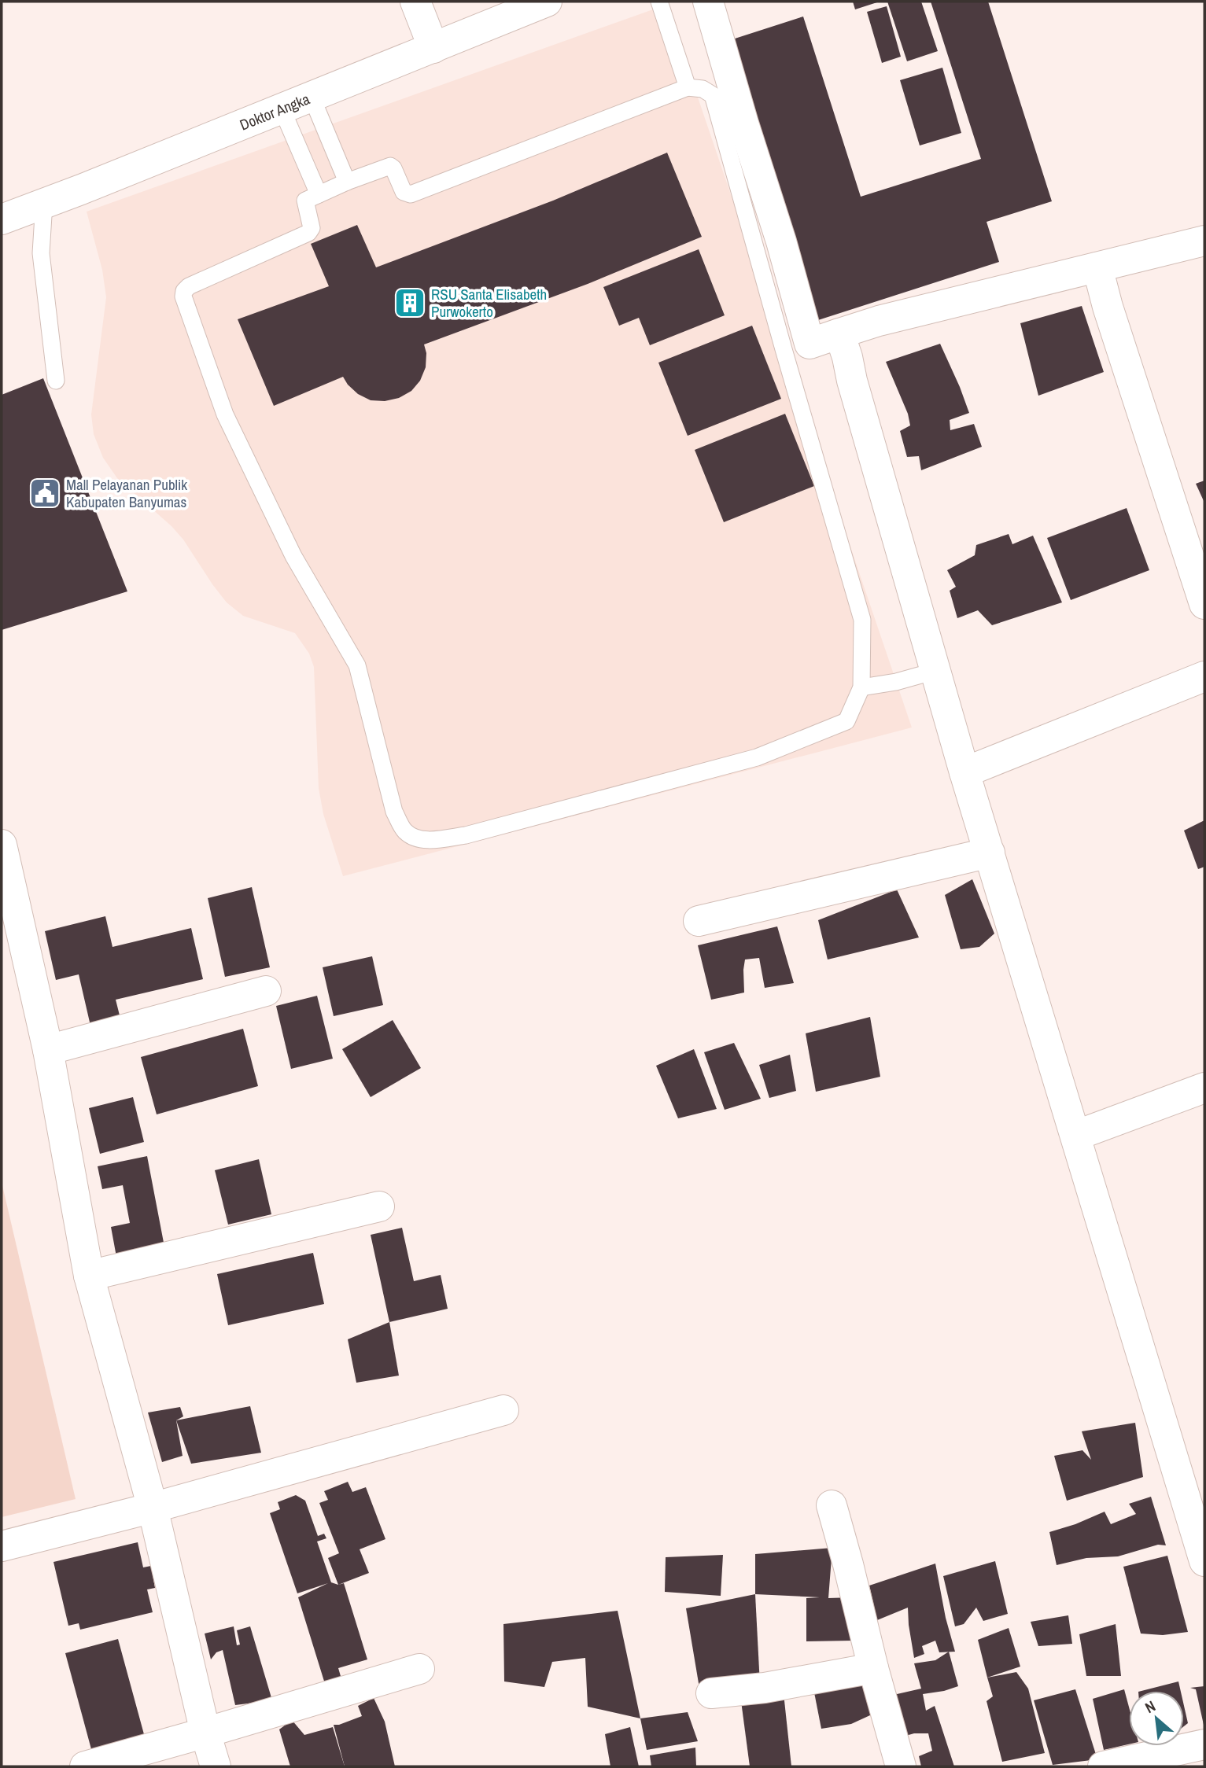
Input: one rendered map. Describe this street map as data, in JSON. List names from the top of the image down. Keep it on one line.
{"streets":{"street":["Doktor Angka"]},"places":{"building":["RSU Santa Elisabeth Purwokerto"],"public building":["Mall Pelayanan Publik Kabupaten Banyumas"]},"north":"top left"}
